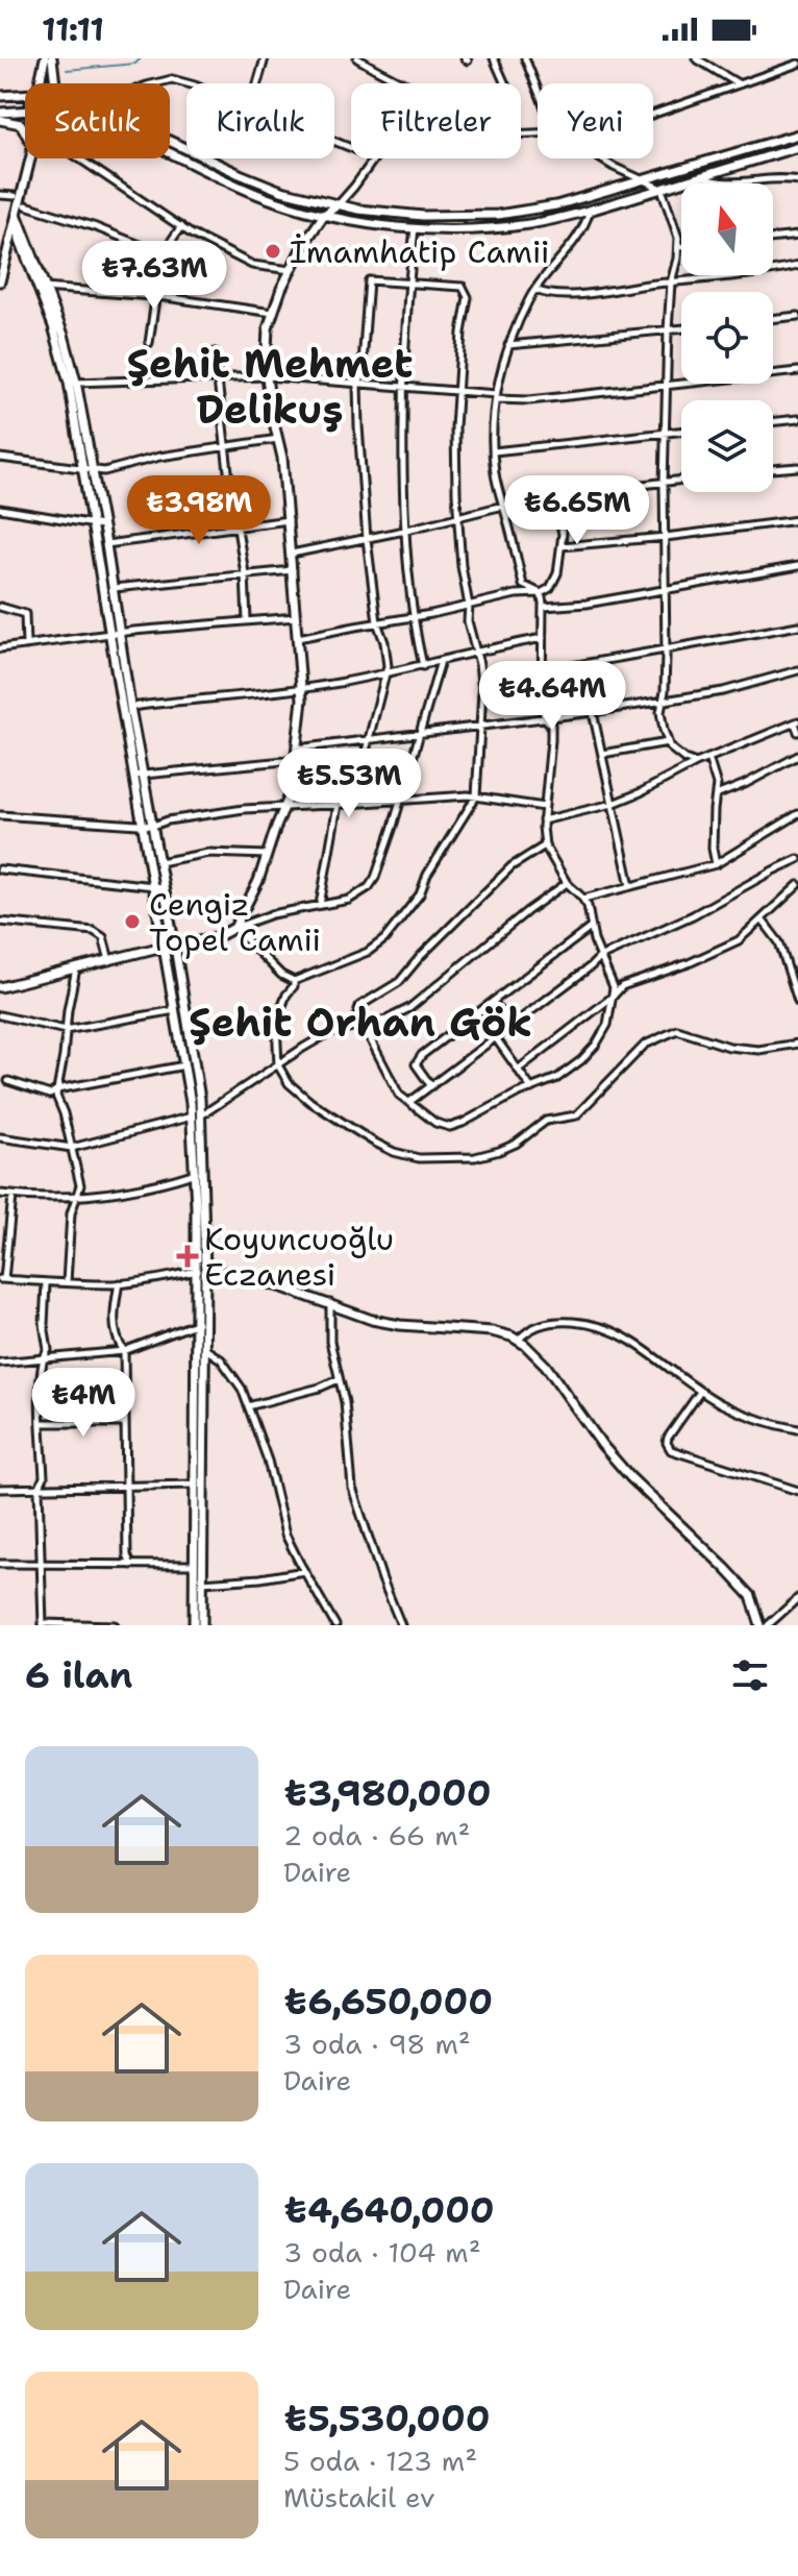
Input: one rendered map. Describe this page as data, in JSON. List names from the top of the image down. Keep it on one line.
{"districts":["Şehit Mehmet Delikuş","Şehit Orhan Gök"],"places":{"other":["İmamhatip Camii","Cengiz Topel Camii"],"health":["Koyuncuoğlu Eczanesi"]},"north":"top","page":{"status":"11:11","chip":["Satılık","Kiralık","Filtreler","Yeni"],"price":["₺7.63M","₺3.98M","₺6.65M","₺4.64M","₺5.53M","₺4M"],"heading":"6 ilan","list":[{"name":"₺3,980,000","note":"2 oda · 66 m² · Daire"},{"name":"₺6,650,000","note":"3 oda · 98 m² · Daire"},{"name":"₺4,640,000","note":"3 oda · 104 m² · Daire"},{"name":"₺5,530,000","note":"5 oda · 123 m² · Müstakil ev"}]}}
